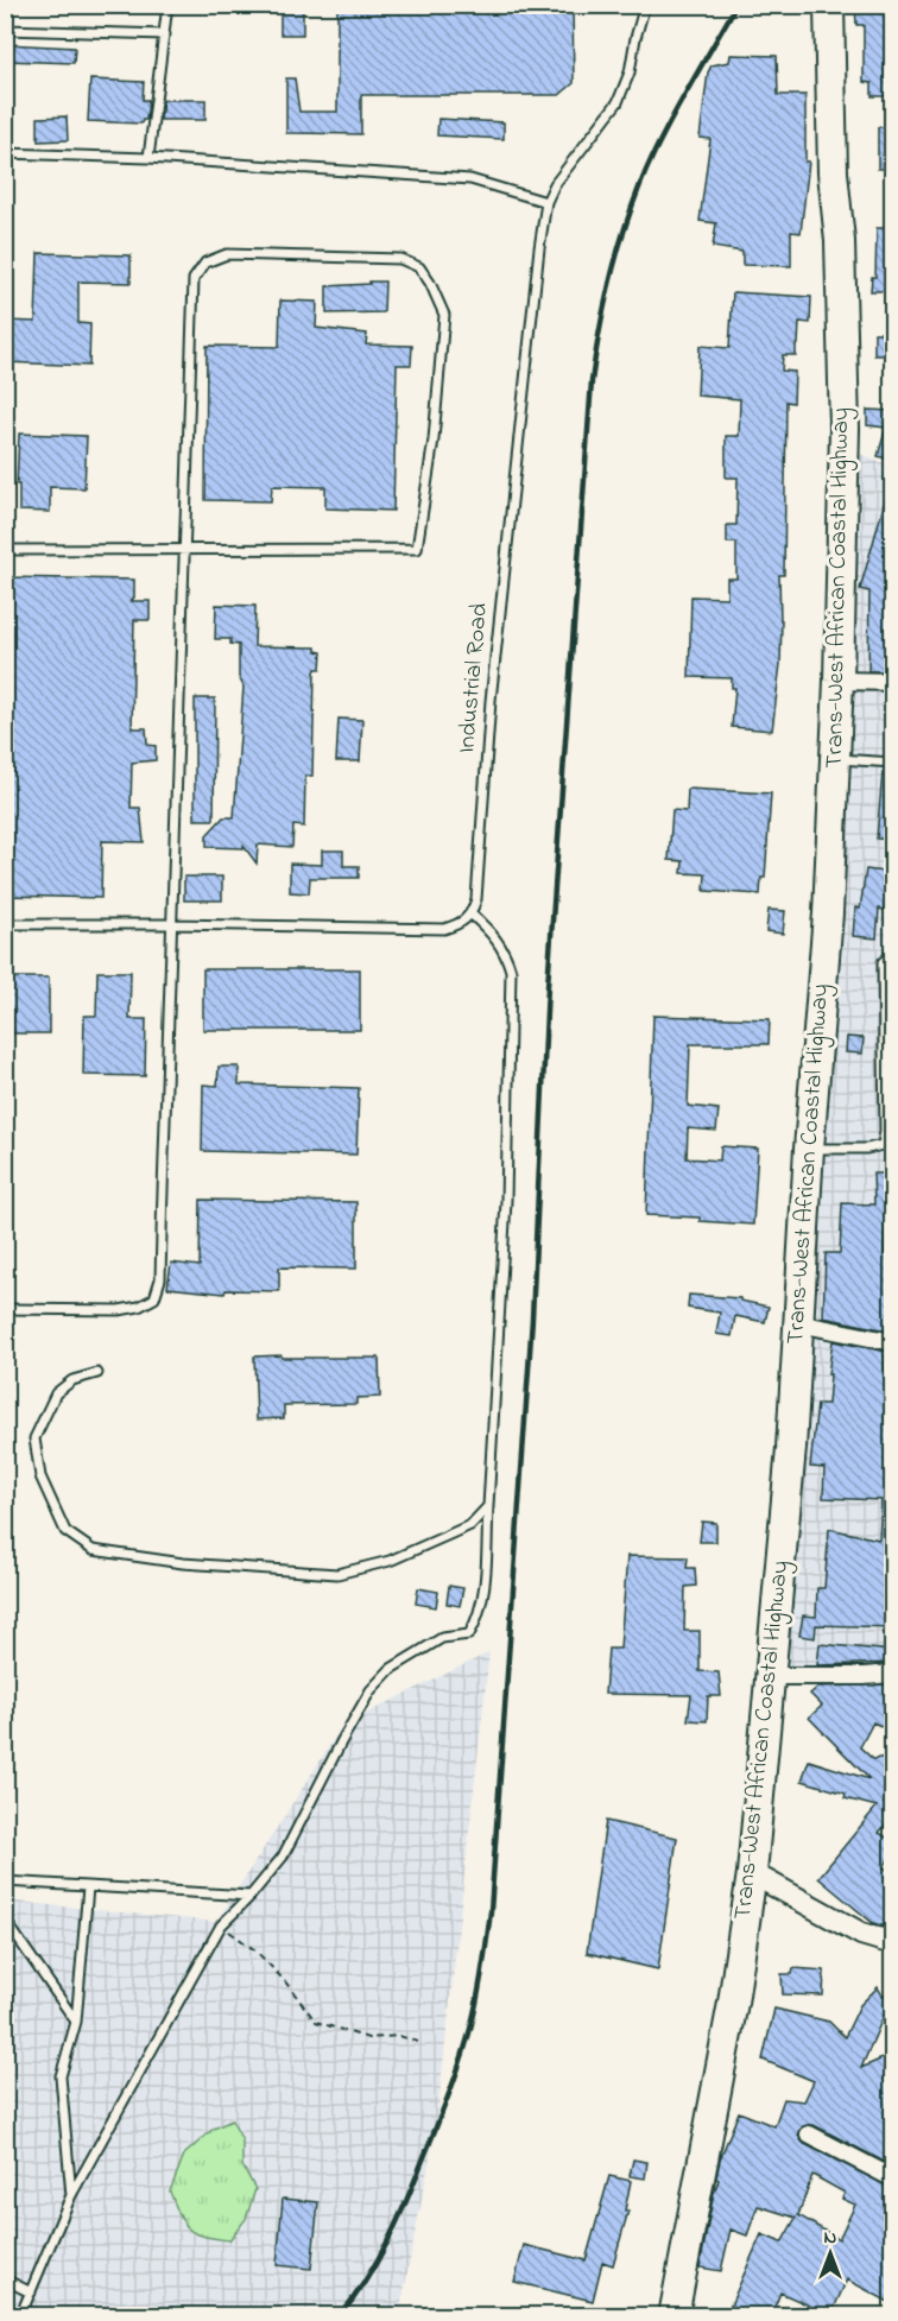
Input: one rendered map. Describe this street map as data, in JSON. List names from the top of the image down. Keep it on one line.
{"streets":{"highway":["Trans-West African Coastal Highway"],"lane":["Industrial Road"]},"north":"top"}
